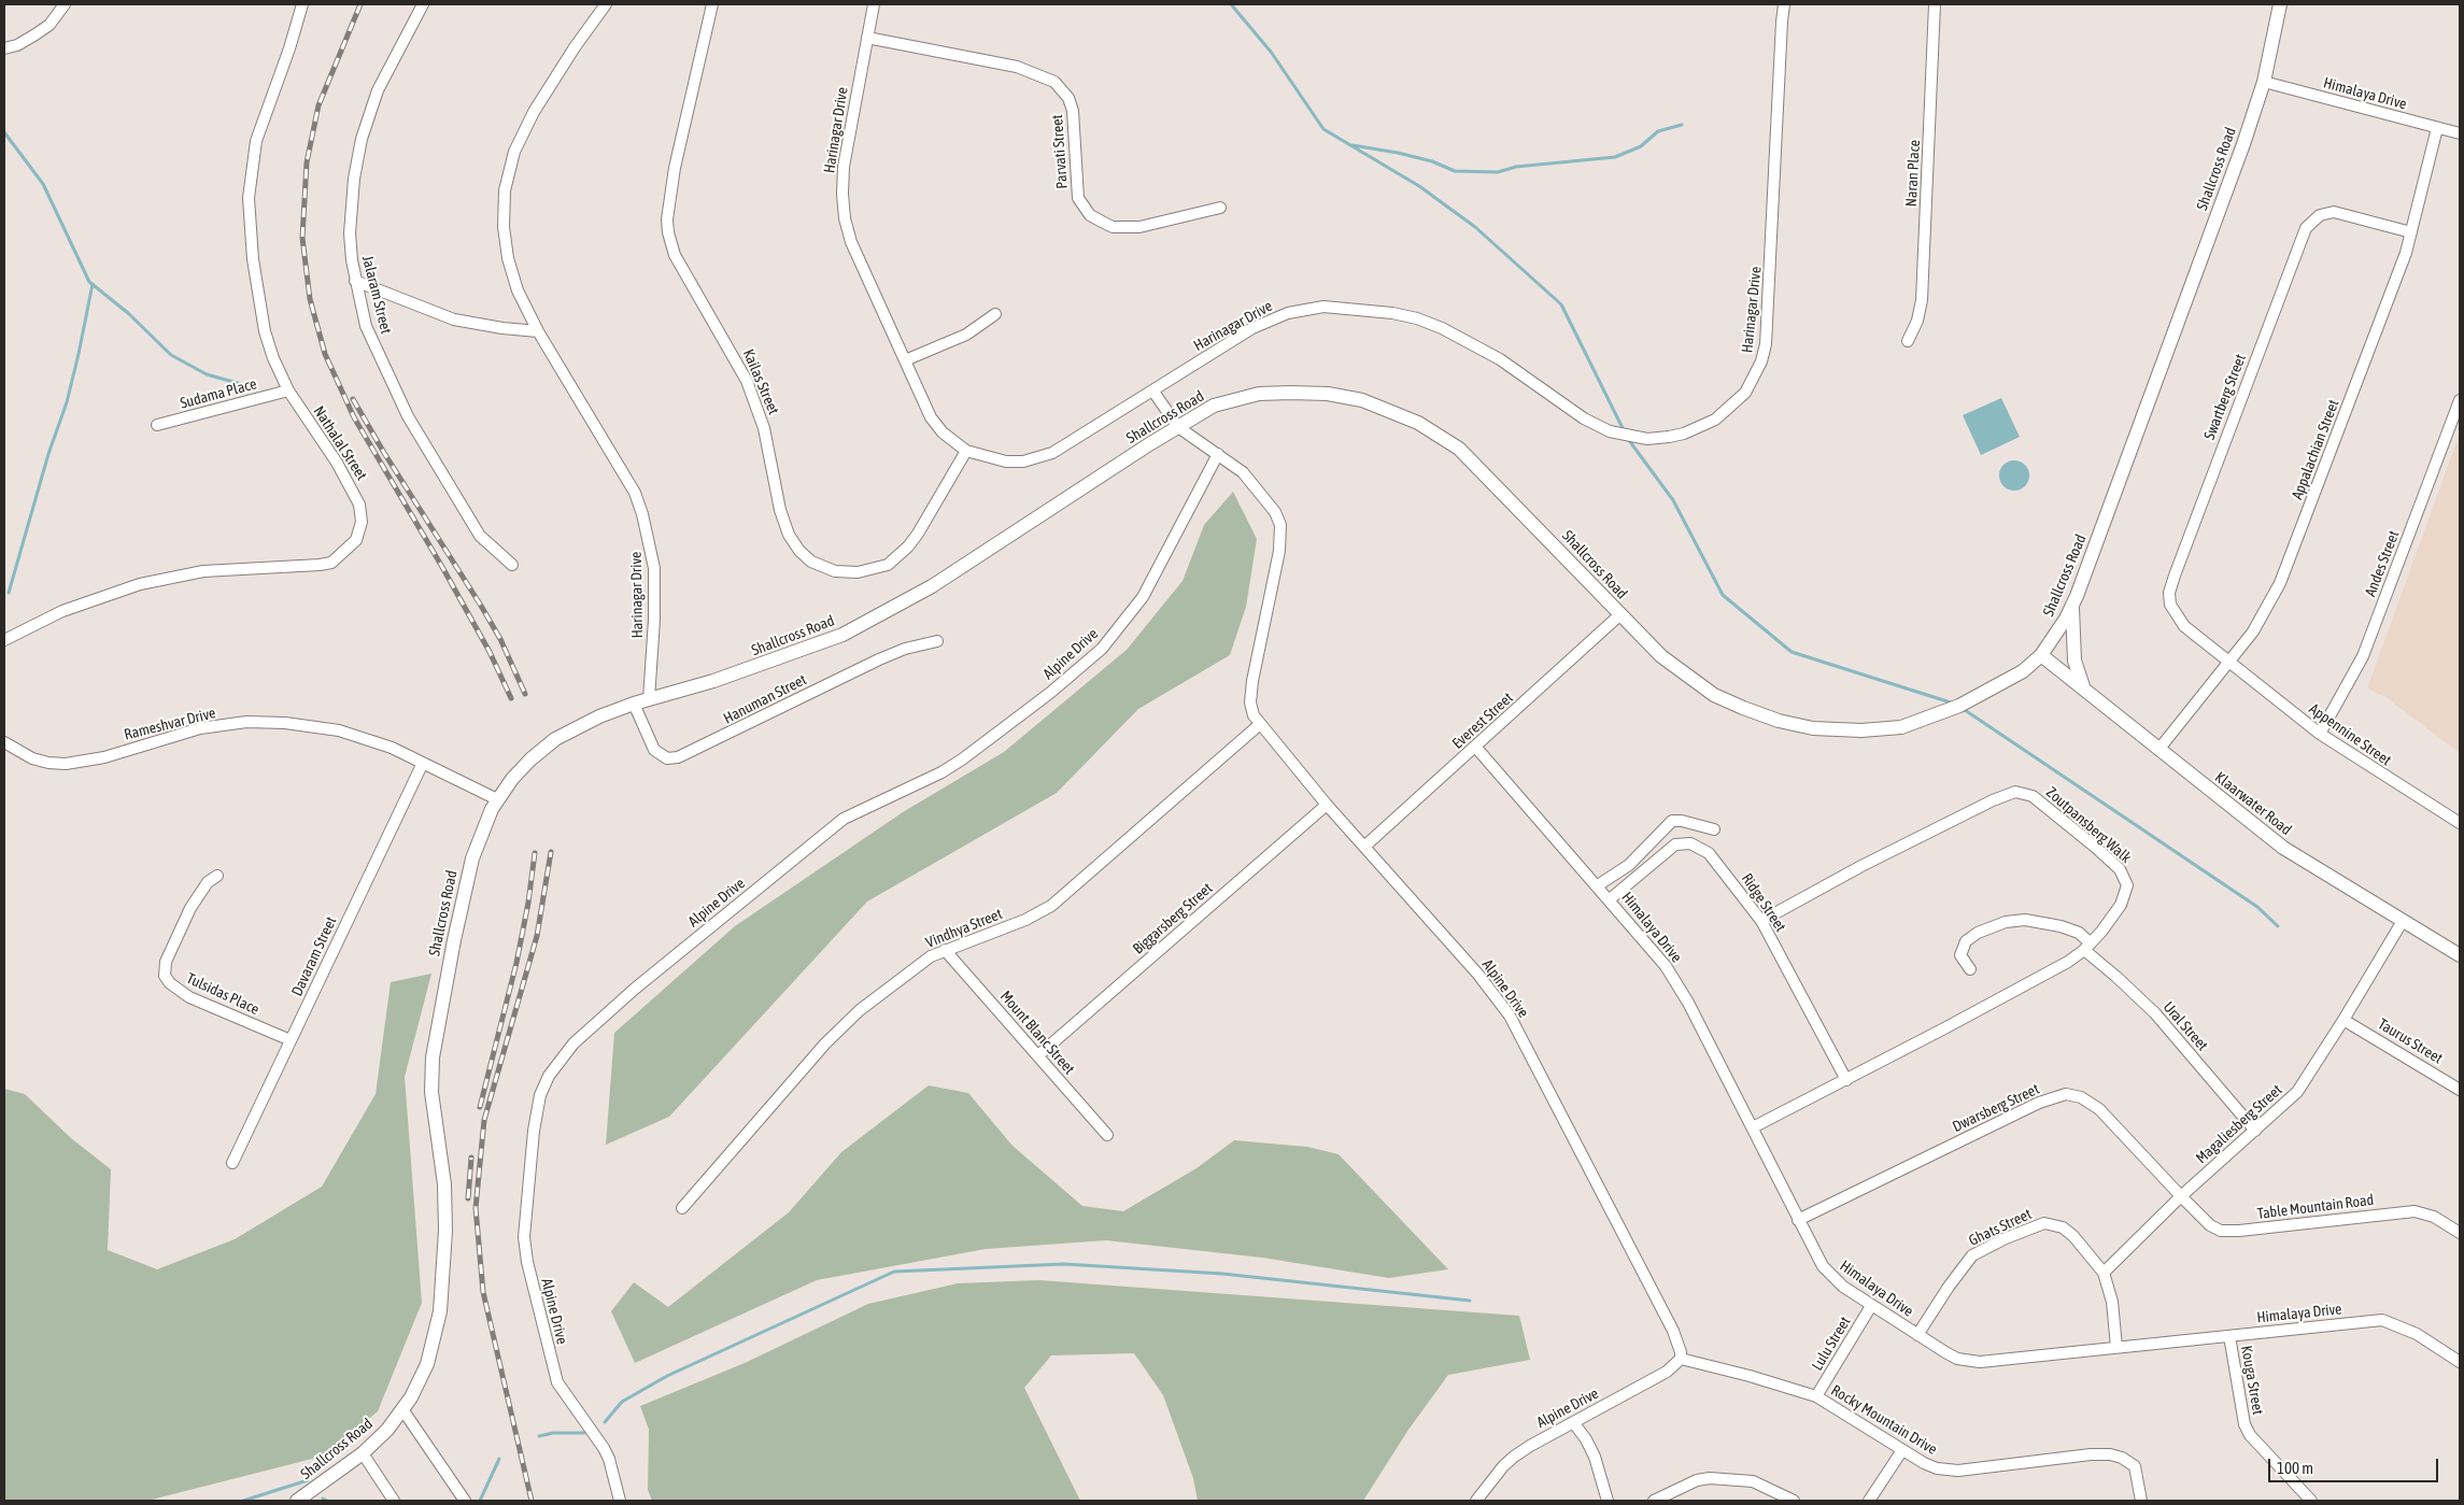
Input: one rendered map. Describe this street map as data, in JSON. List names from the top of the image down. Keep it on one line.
{"streets":{"street":["Himalaya Drive","Harinagar Drive","Parvati Street","Shallcross Road","Naran Place","Jalaram Street","Kailas Street","Sudama Place","Swartberg Street","Nathalal Street","Appalachian Street","Andes Street","Alpine Drive","Hanuman Street","Everest Street","Rameshvar Drive","Appennine Street","Klaarwater Road","Zoutpansberg Walk","Ridge Street","Biggarsberg Street","Vindhya Street","Davaram Street","Tulsidas Place","Ural Street","Mount Blanc Street","Taurus Street","Dwarsberg Street","Magaliesberg Street","Table Mountain Road","Ghats Street","Lulu Street","Kouga Street","Rocky Mountain Drive"]},"crossings":[["Himalaya Drive","Shallcross Road"],["Himalaya Drive","Appalachian Street"],["Himalaya Drive","Everest Street"],["Himalaya Drive","Zoutpansberg Walk"],["Himalaya Drive","Ridge Street"],["Himalaya Drive","Dwarsberg Street"],["Himalaya Drive","Ghats Street"],["Himalaya Drive","Lulu Street"],["Himalaya Drive","Kouga Street"],["Harinagar Drive","Parvati Street"],["Harinagar Drive","Shallcross Road"],["Harinagar Drive","Kailas Street"],["Harinagar Drive","Alpine Drive"],["Shallcross Road","Alpine Drive"],["Shallcross Road","Hanuman Street"],["Shallcross Road","Everest Street"],["Shallcross Road","Rameshvar Drive"],["Shallcross Road","Klaarwater Road"],["Sudama Place","Nathalal Street"],["Swartberg Street","Appalachian Street"],["Swartberg Street","Appennine Street"],["Appalachian Street","Appennine Street"],["Appalachian Street","Klaarwater Road"],["Andes Street","Appennine Street"],["Alpine Drive","Everest Street"],["Alpine Drive","Biggarsberg Street"],["Alpine Drive","Vindhya Street"],["Alpine Drive","Rocky Mountain Drive"],["Rameshvar Drive","Davaram Street"],["Klaarwater Road","Magaliesberg Street"],["Zoutpansberg Walk","Ridge Street"],["Zoutpansberg Walk","Ural Street"],["Biggarsberg Street","Mount Blanc Street"],["Vindhya Street","Mount Blanc Street"],["Davaram Street","Tulsidas Place"],["Ural Street","Magaliesberg Street"],["Taurus Street","Magaliesberg Street"],["Dwarsberg Street","Magaliesberg Street"],["Dwarsberg Street","Table Mountain Road"],["Magaliesberg Street","Table Mountain Road"],["Magaliesberg Street","Ghats Street"],["Lulu Street","Rocky Mountain Drive"]],"scale_bar":"100 m"}
